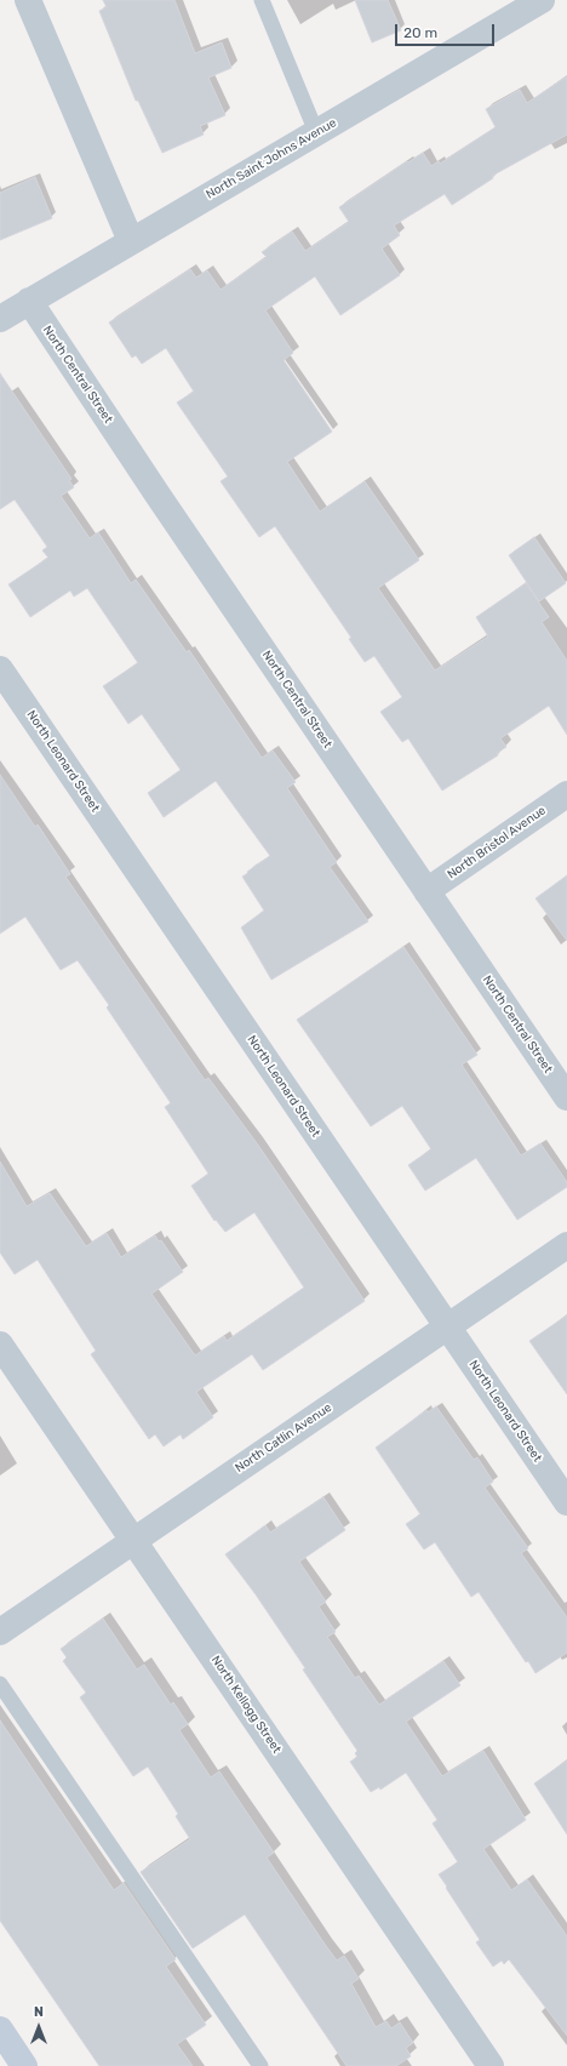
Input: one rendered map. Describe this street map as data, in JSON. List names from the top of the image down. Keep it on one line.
{"streets":{"street":["North Saint Johns Avenue","North Central Street","North Leonard Street","North Bristol Avenue","North Catlin Avenue","North Kellogg Street"]},"crossings":[["North Saint Johns Avenue","North Central Street"],["North Central Street","North Bristol Avenue"],["North Leonard Street","North Catlin Avenue"],["North Catlin Avenue","North Kellogg Street"]],"scale_bar":"20 m","north":"top"}
